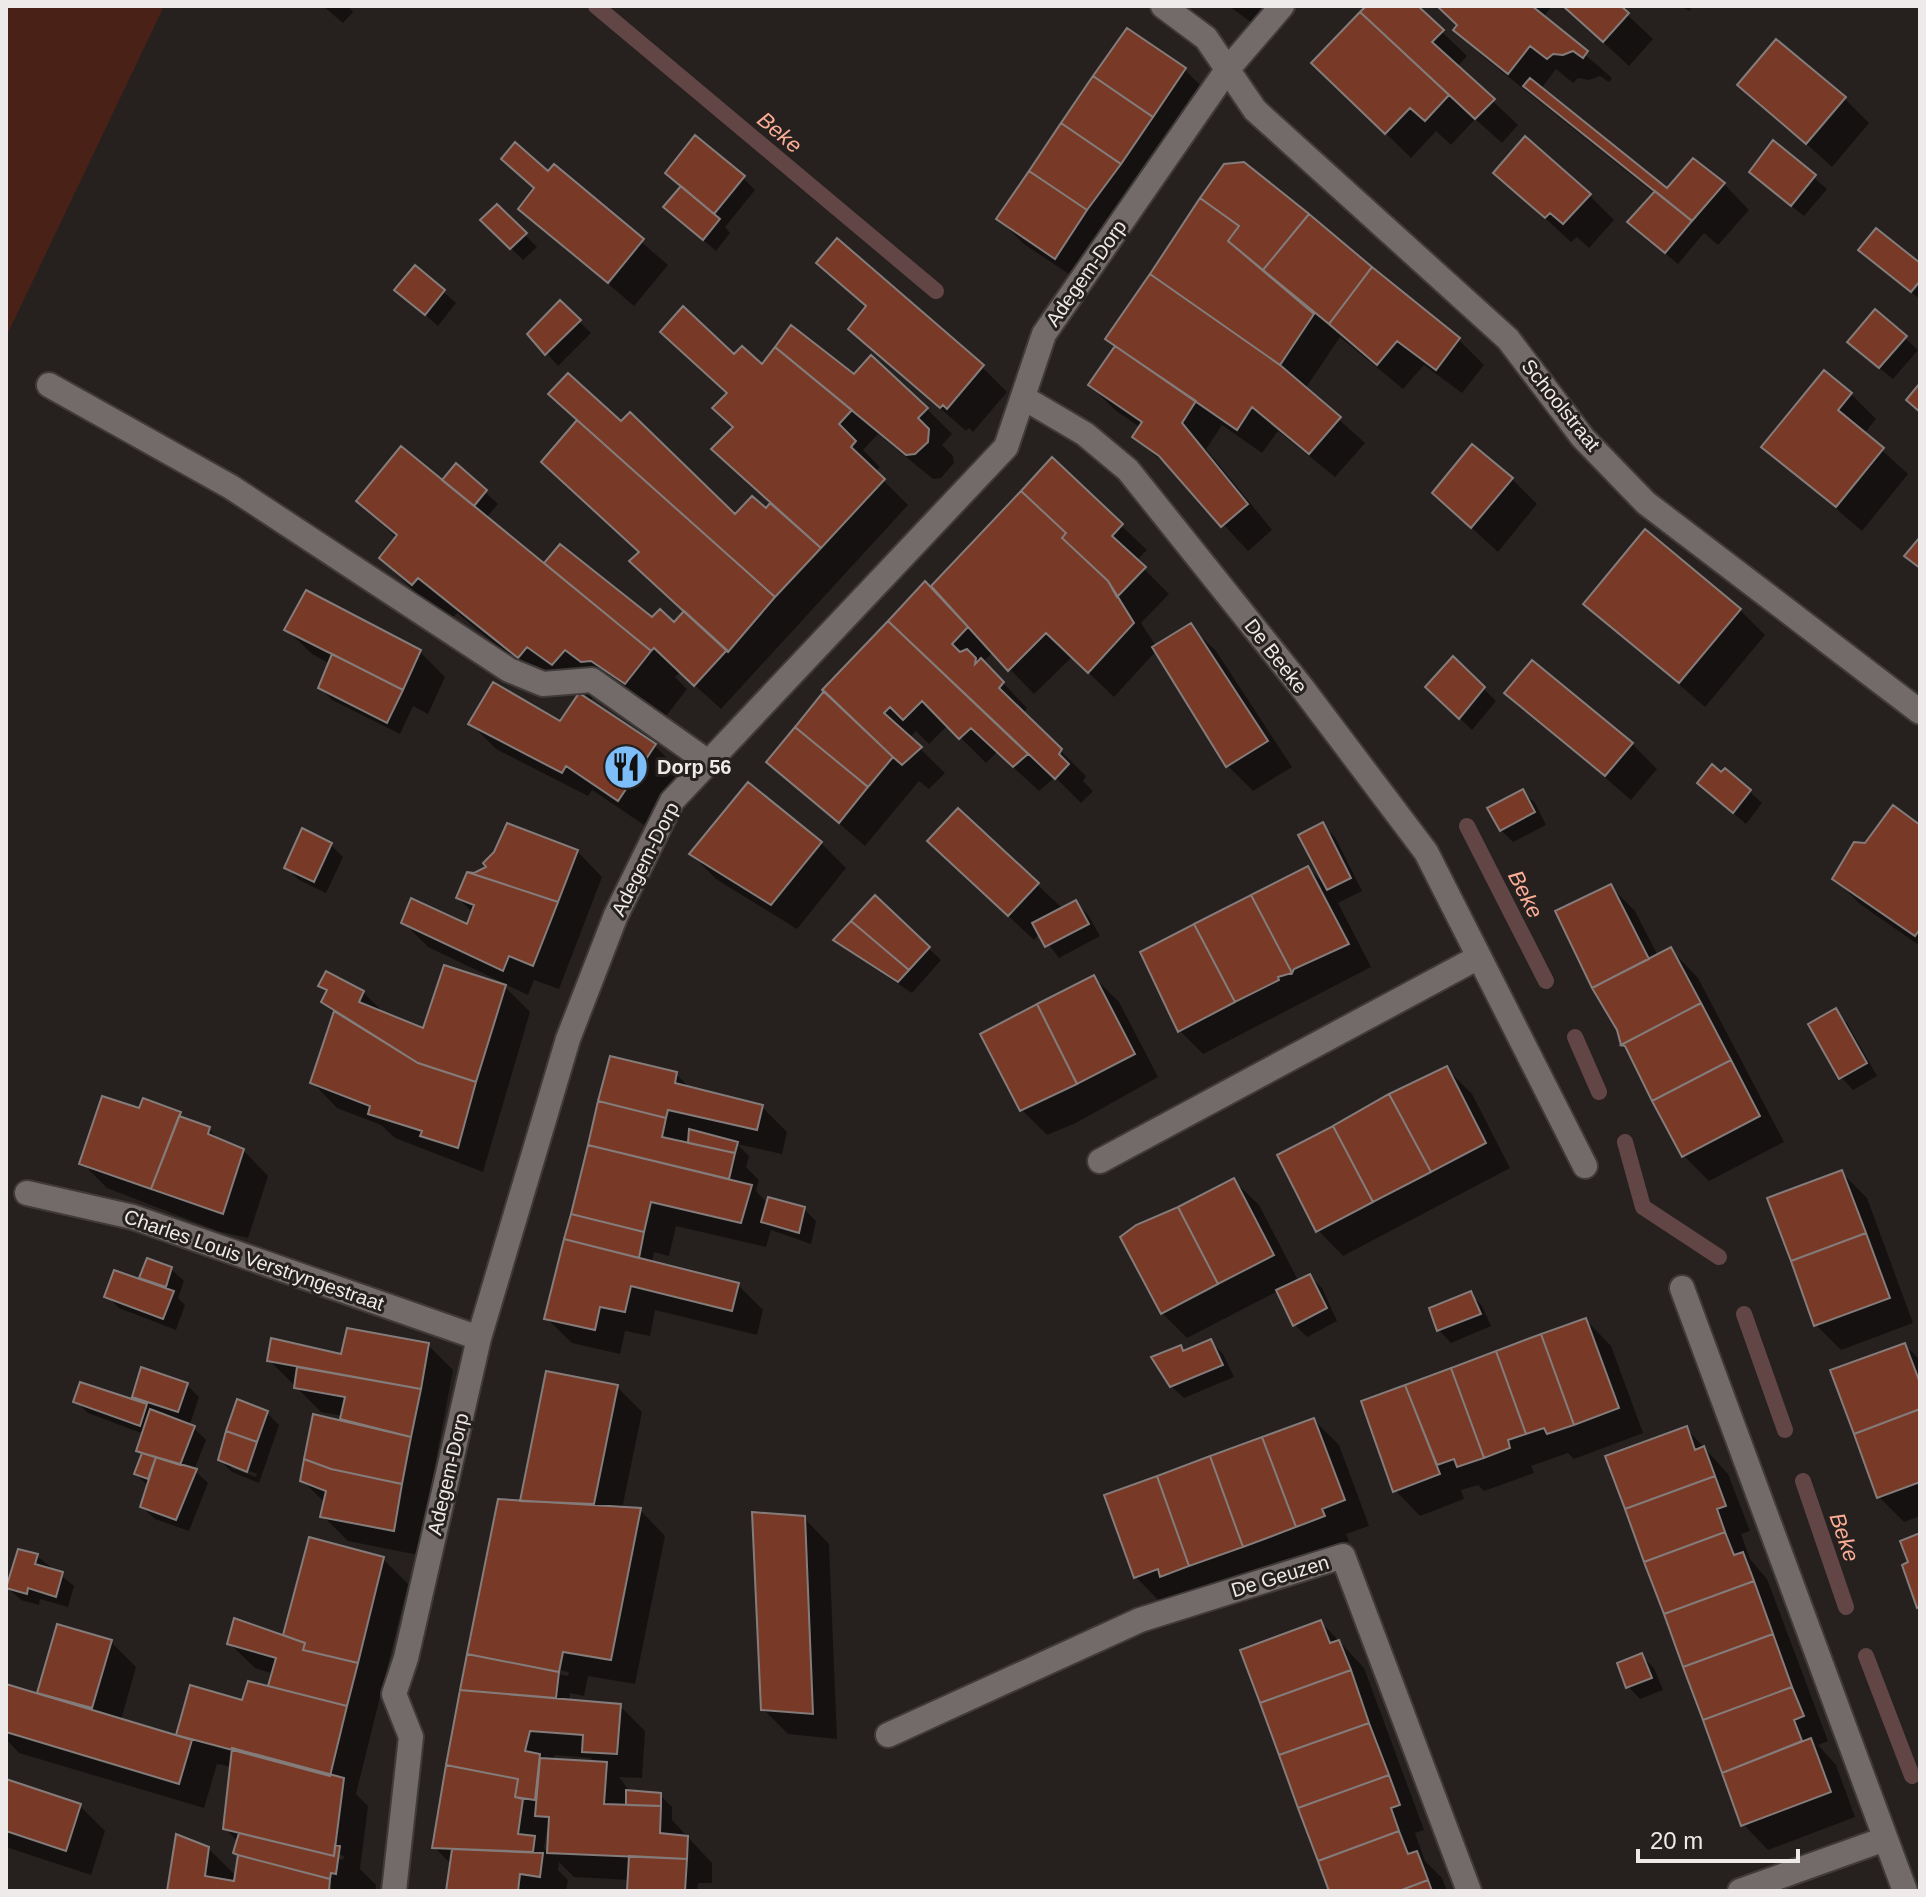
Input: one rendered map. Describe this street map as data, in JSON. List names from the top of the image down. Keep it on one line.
{"streets":{"street":["Adegem-Dorp","Schoolstraat","De Beeke","Charles Louis Verstryngestraat","De Geuzen"]},"crossings":[["Adegem-Dorp","Schoolstraat"],["Adegem-Dorp","De Beeke"],["Adegem-Dorp","Charles Louis Verstryngestraat"]],"water":["Beke"],"places":{"restaurant":["Dorp 56"]},"scale_bar":"20 m"}
